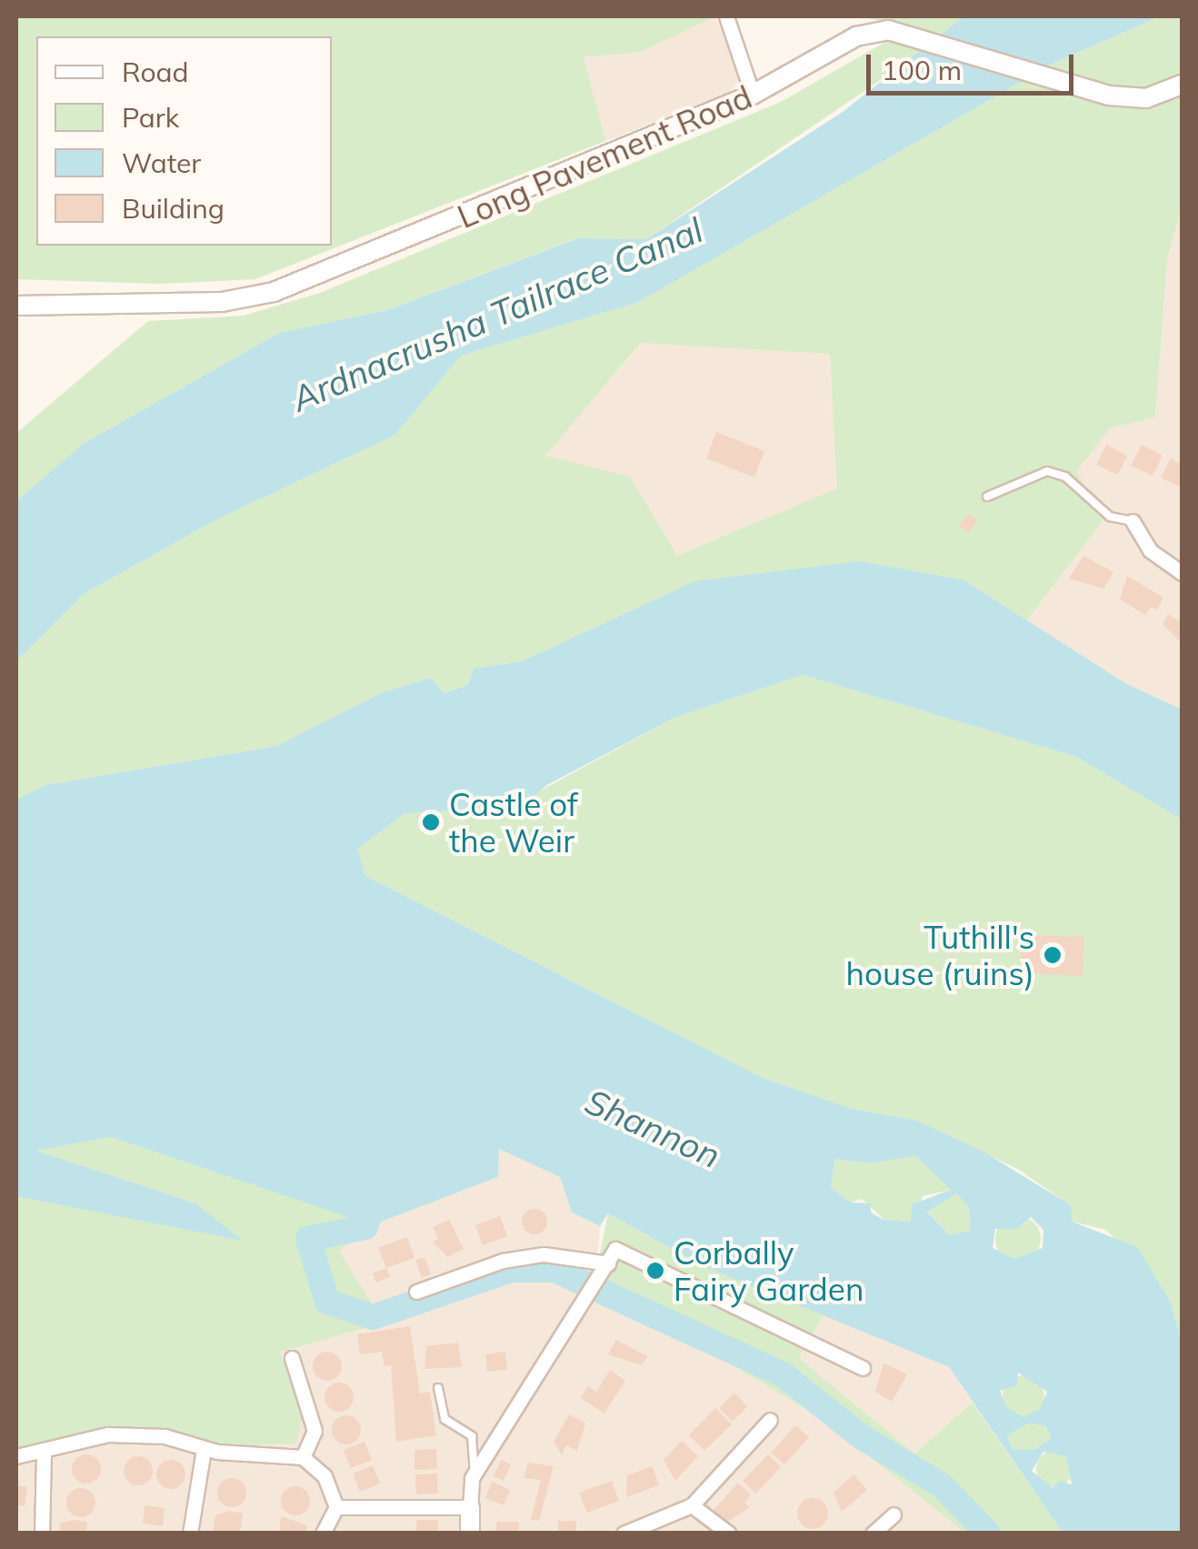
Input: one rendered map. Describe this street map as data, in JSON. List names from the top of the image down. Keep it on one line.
{"streets":{"main road":["Long Pavement Road"]},"water":["Ardnacrusha Tailrace Canal","Shannon"],"places":["Castle of the Weir","Tuthill's house (ruins)","Corbally Fairy Garden"],"legend":["Road","Park","Water","Building"],"scale_bar":"100 m"}
